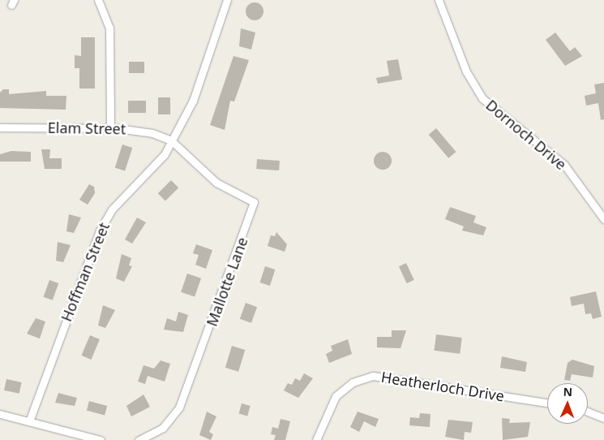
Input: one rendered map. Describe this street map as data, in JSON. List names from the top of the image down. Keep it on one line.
{"streets":{"street":["Elam Street","Dornoch Drive","Hoffman Street","Mallotte Lane","Heatherloch Drive"]},"crossings":[["Elam Street","Hoffman Street"],["Elam Street","Mallotte Lane"],["Hoffman Street","Mallotte Lane"]],"north":"top"}
